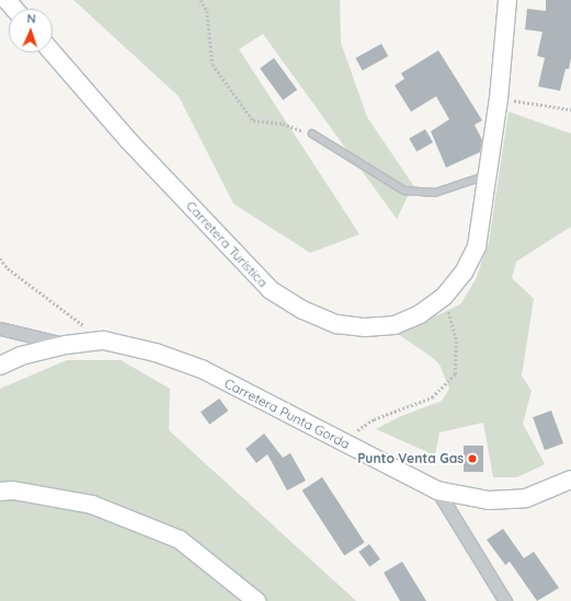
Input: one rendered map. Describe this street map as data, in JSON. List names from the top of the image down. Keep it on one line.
{"streets":{"main road":["Carretera Turística","Carretera Punta Gorda"]},"places":["Punto Venta Gas"],"north":"top"}
